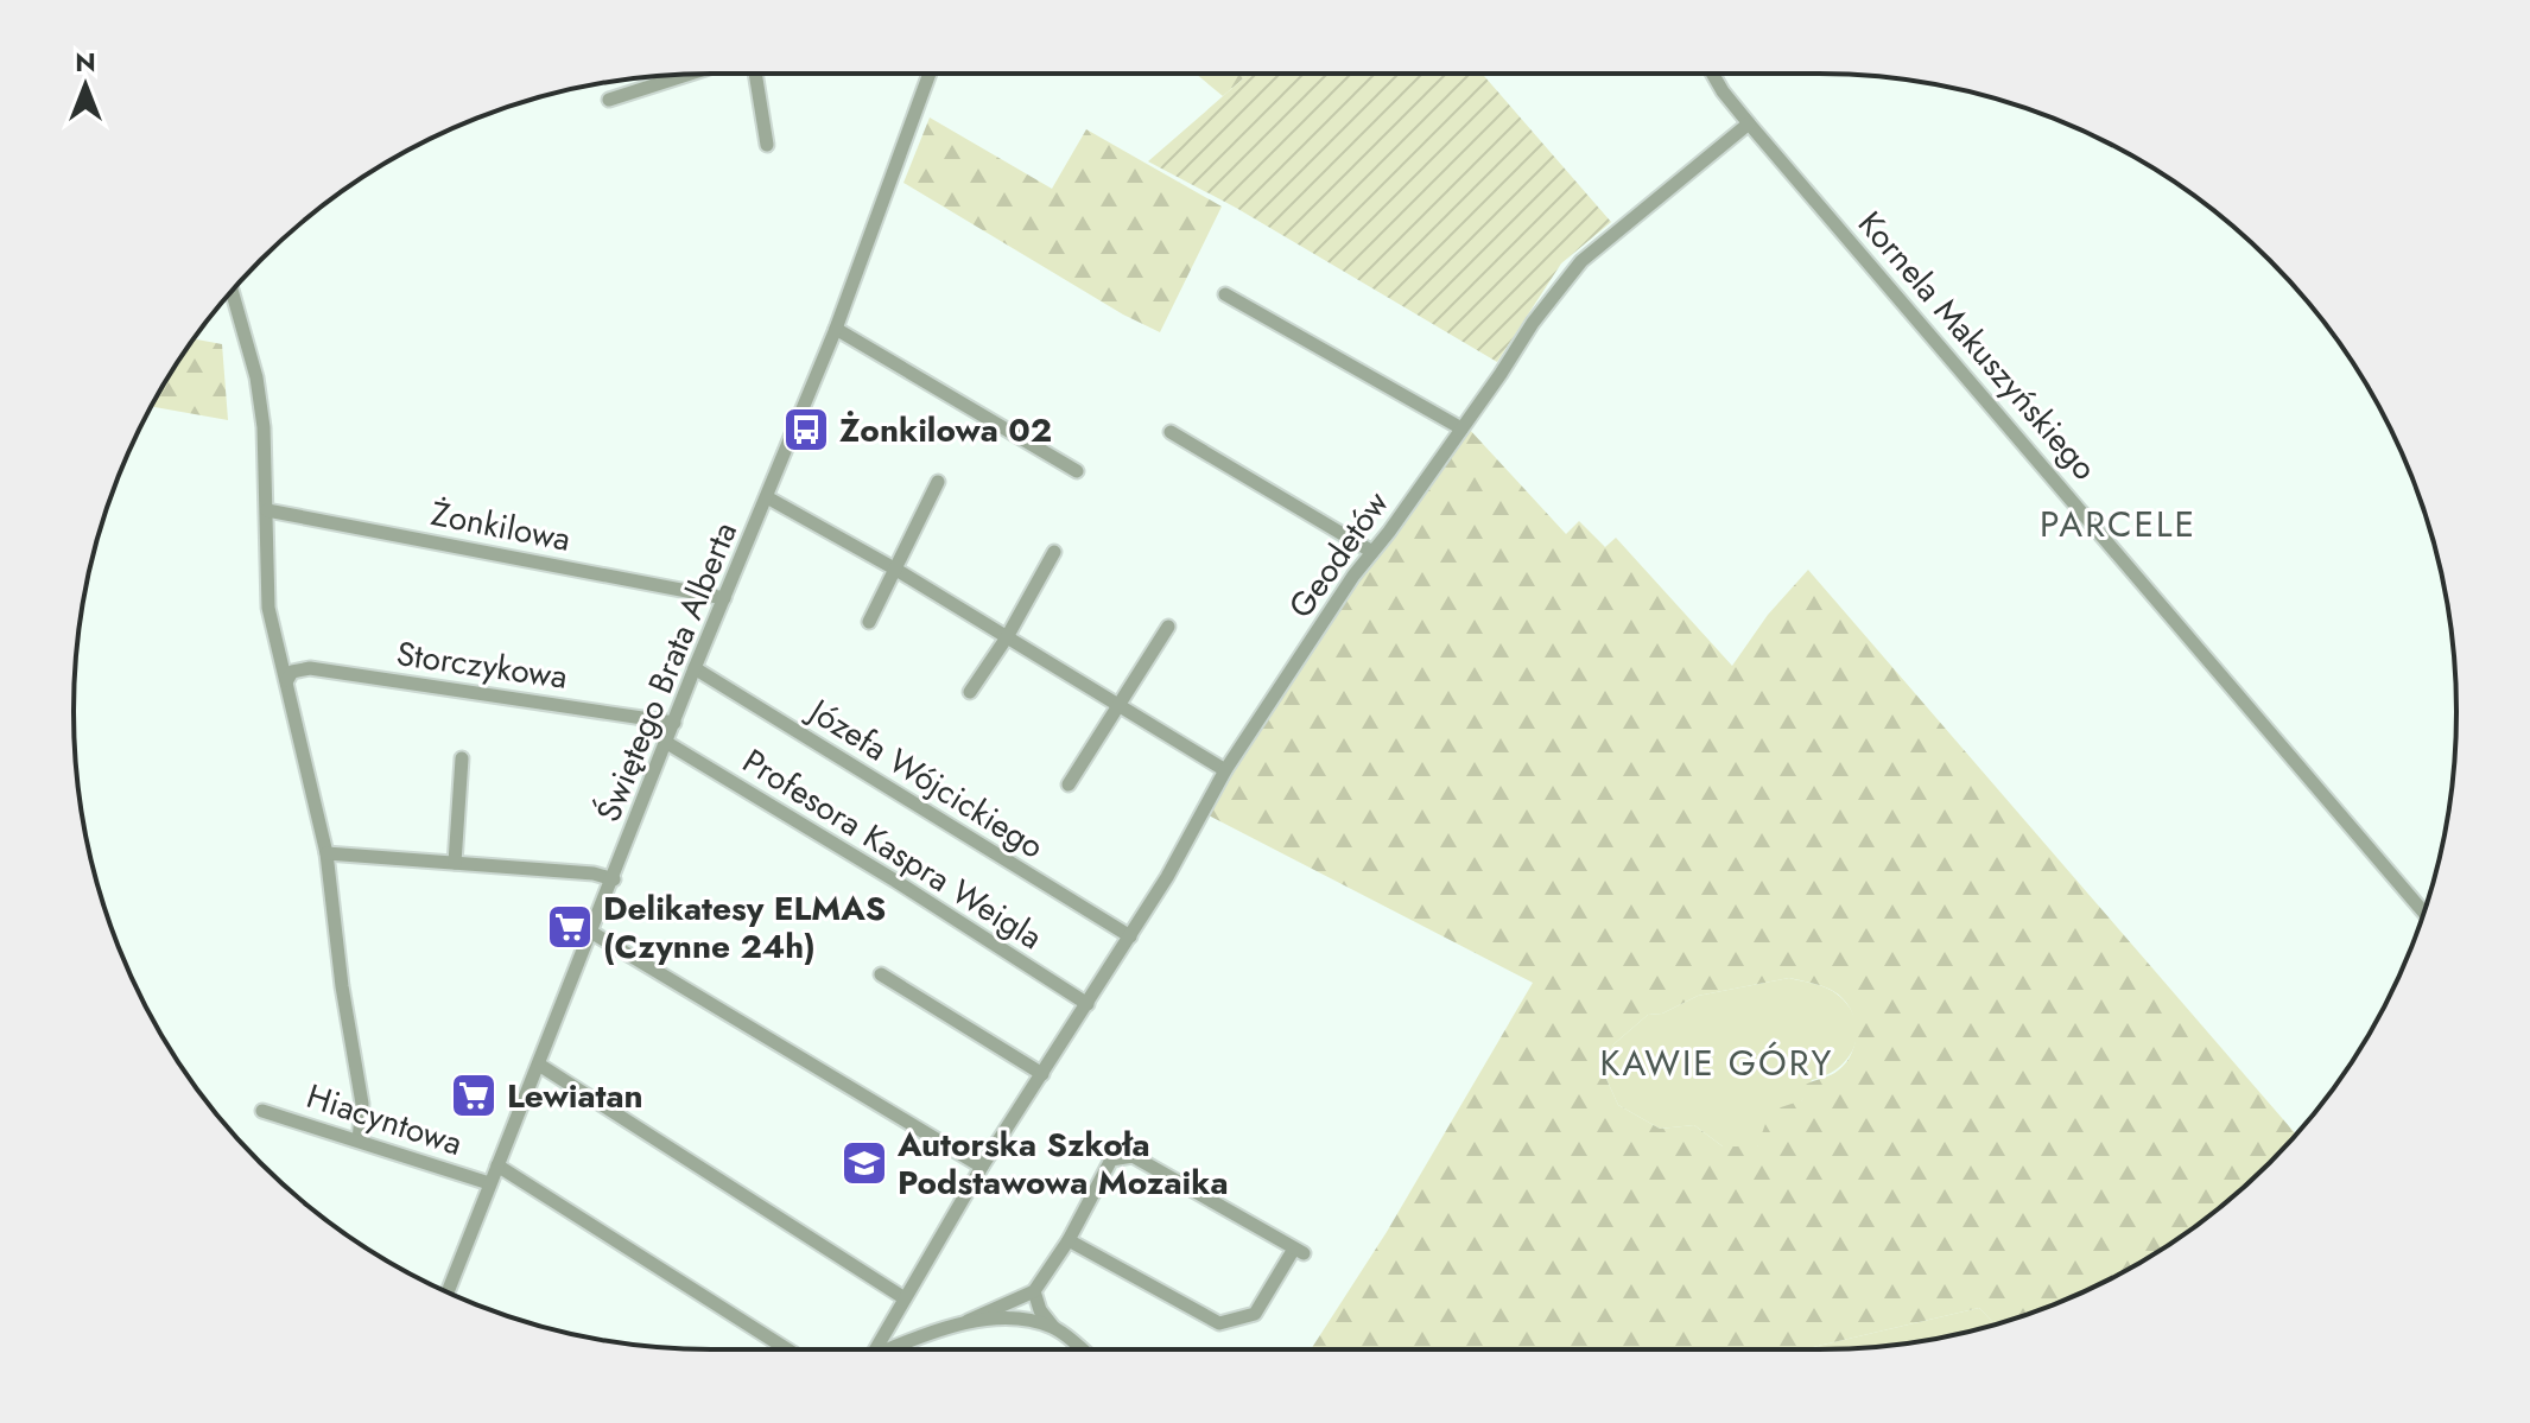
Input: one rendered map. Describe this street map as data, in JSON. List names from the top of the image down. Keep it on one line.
{"streets":{"street":["Kornela Makuszyńskiego","Żonkilowa","Geodetów","Storczykowa","Świętego Brata Alberta","Józefa Wójcickiego","Profesora Kaspra Weigla","Hiacyntowa"]},"crossings":[["Kornela Makuszyńskiego","Geodetów"],["Żonkilowa","Świętego Brata Alberta"],["Geodetów","Józefa Wójcickiego"],["Geodetów","Profesora Kaspra Weigla"],["Storczykowa","Świętego Brata Alberta"],["Świętego Brata Alberta","Józefa Wójcickiego"],["Świętego Brata Alberta","Profesora Kaspra Weigla"],["Świętego Brata Alberta","Hiacyntowa"]],"districts":["PARCELE","KAWIE GÓRY"],"places":{"bus stop":["Żonkilowa 02"],"supermarket":["Delikatesy ELMAS (Czynne 24h)","Lewiatan"],"school or university":["Autorska Szkoła Podstawowa Mozaika"]},"north":"top"}
